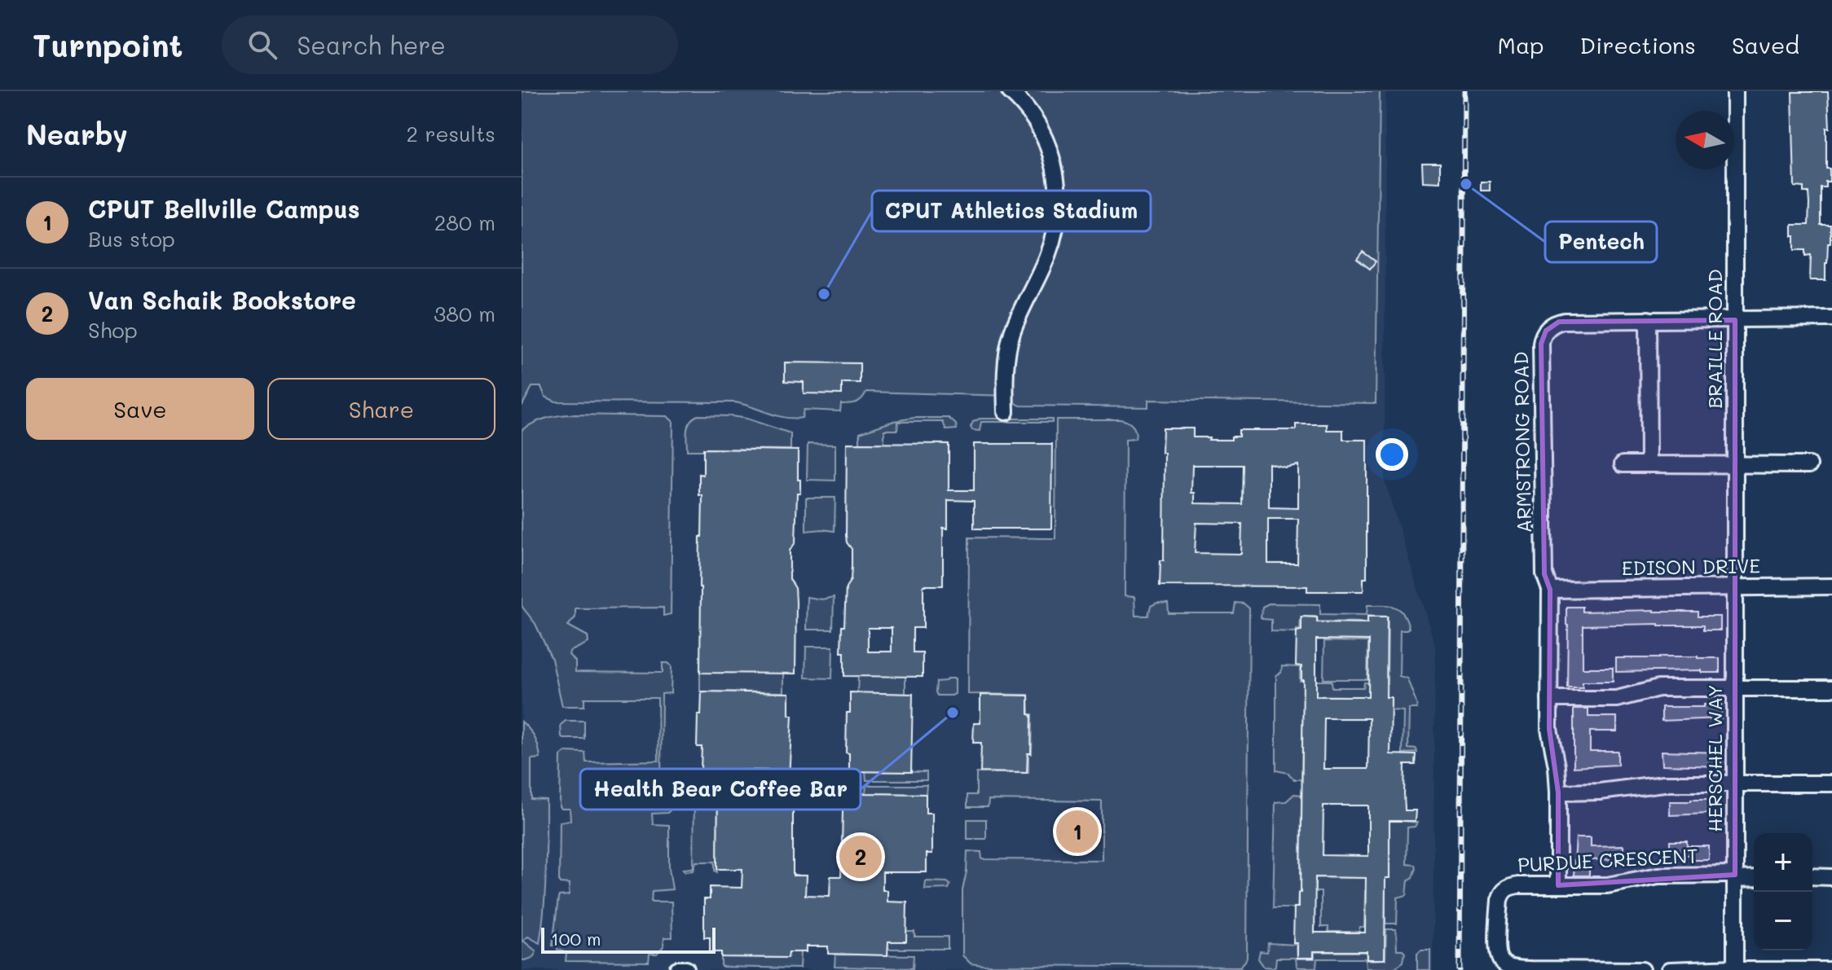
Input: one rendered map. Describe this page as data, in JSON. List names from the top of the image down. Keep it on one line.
{"streets":{"street":["BRAILLE ROAD","ARMSTRONG ROAD","EDISON DRIVE","HERSCHEL WAY","PURDUE CRESCENT"]},"crossings":[["BRAILLE ROAD","ARMSTRONG ROAD"],["BRAILLE ROAD","EDISON DRIVE"],["BRAILLE ROAD","HERSCHEL WAY"],["ARMSTRONG ROAD","EDISON DRIVE"],["EDISON DRIVE","HERSCHEL WAY"],["HERSCHEL WAY","PURDUE CRESCENT"]],"places":["Pentech","CPUT Athletics Stadium","Health Bear Coffee Bar"],"scale_bar":"100 m","north":"left","page":{"header":"Turnpoint","search":"Search here","nav":["Map","Directions","Saved"],"heading":["Nearby","2 results"],"list":[{"mark":"1","name":"CPUT Bellville Campus","note":"Bus stop","value":"280 m"},{"mark":"2","name":"Van Schaik Bookstore","note":"Shop","value":"380 m"}],"buttons":["Save","Share"],"pins":["1","2"],"map_buttons":["+","−"],"scale":"100 m"}}
